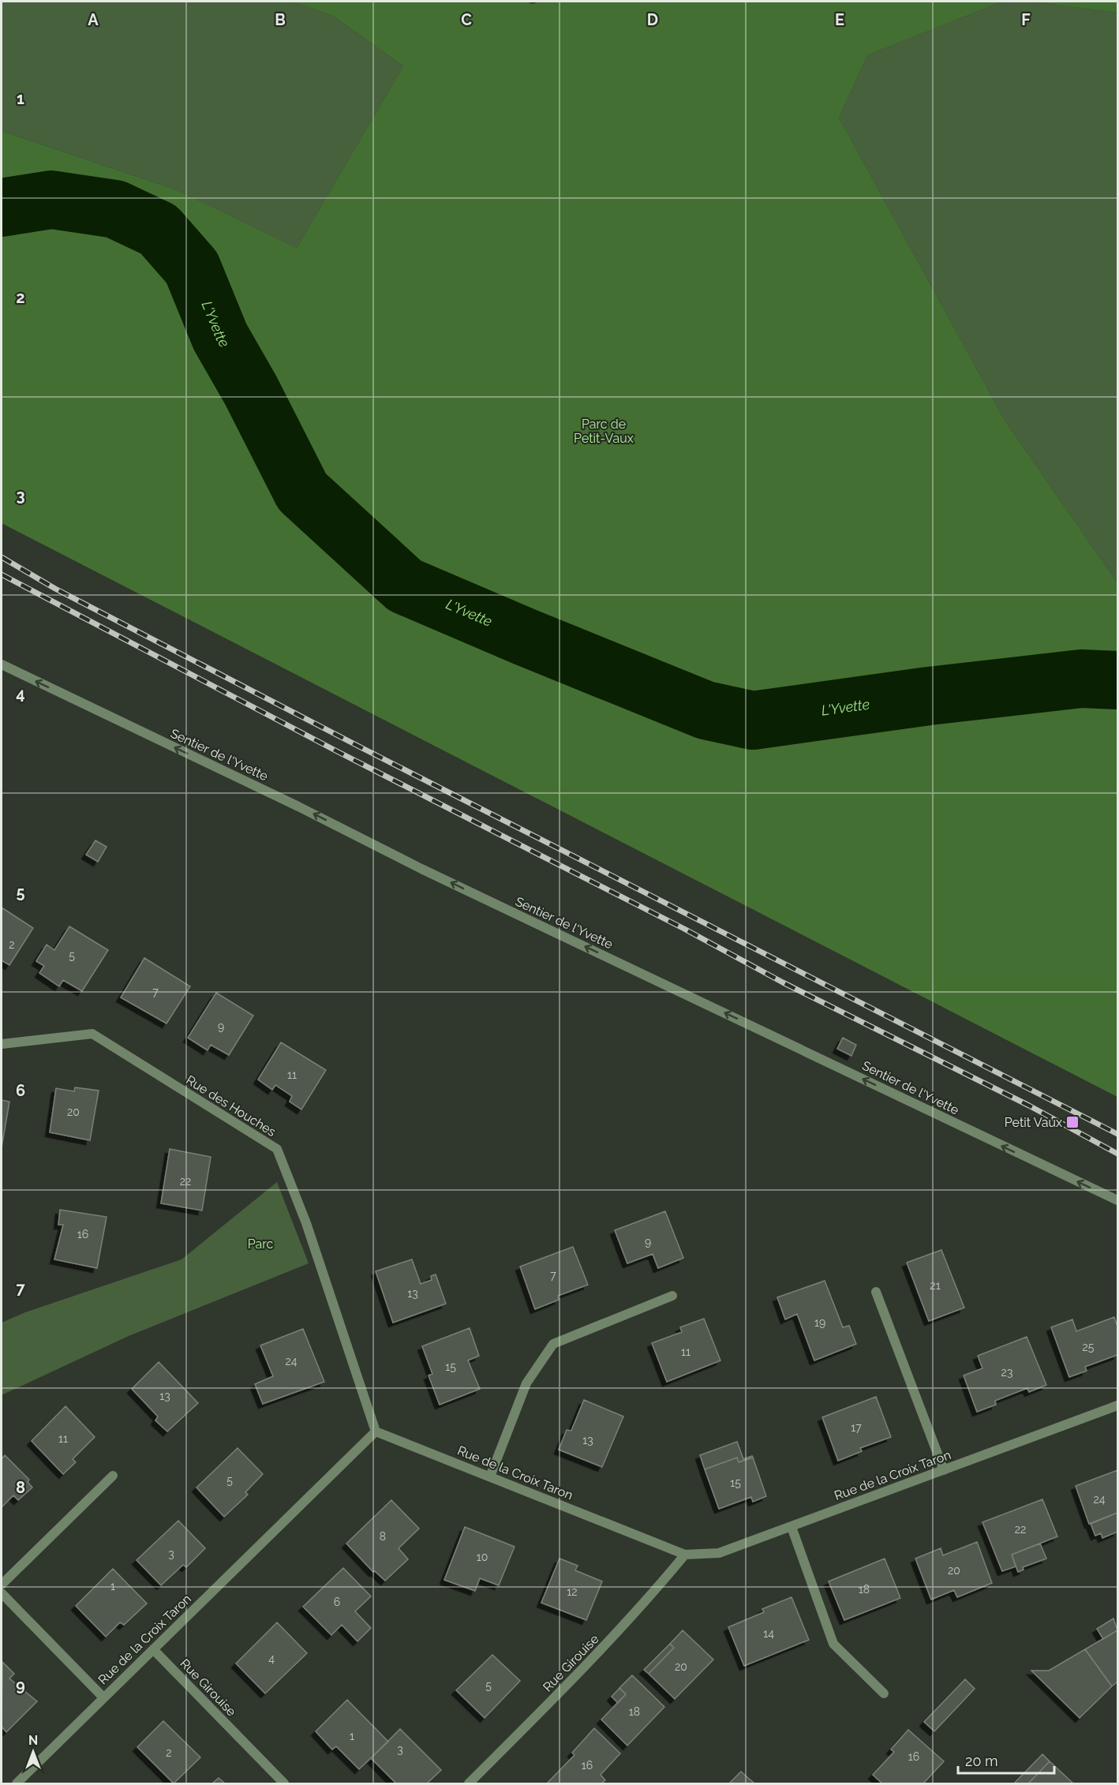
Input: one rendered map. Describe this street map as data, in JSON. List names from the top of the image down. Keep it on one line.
{"streets":{"street":["Sentier de l'Yvette","Rue des Houches","Rue de la Croix Taron","Rue Girouise"]},"crossings":[["Rue des Houches","Rue de la Croix Taron"],["Rue de la Croix Taron","Rue Girouise"]],"one_way":["Sentier de l'Yvette"],"water":["L'Yvette"],"parks":["Parc de Petit-Vaux","Parc"],"places":{"transit":["Petit Vaux"]},"house_numbers":["2","5","7","9","11","20","22","16","9","7","21","13","19","25","11","24","15","23","13","17","11","13","5","15","24","22","8","3","10","20","1","18","12","6","14","4","20","5","18","1","3","2","16","16"],"scale_bar":"20 m","north":"top","grid":{"columns":["A","B","C","D","E","F"],"rows":["1","2","3","4","5","6","7","8","9"]}}
